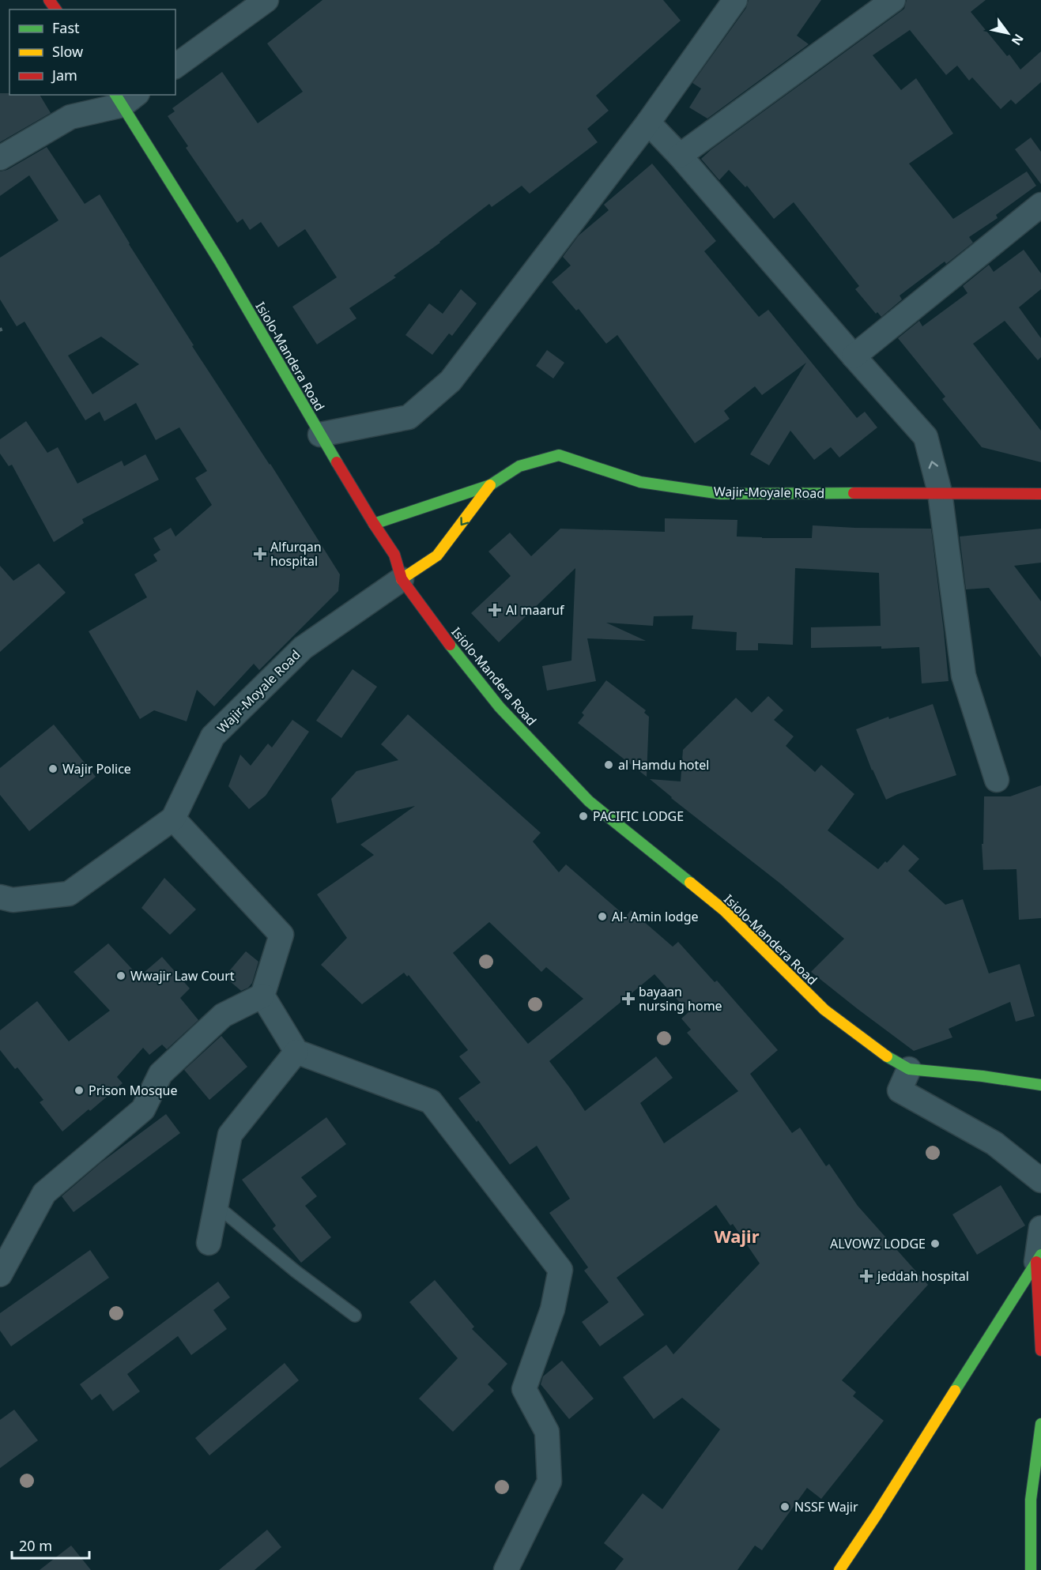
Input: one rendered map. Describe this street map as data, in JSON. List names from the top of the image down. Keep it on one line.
{"streets":{"main road":["Isiolo-Mandera Road","Wajir-Moyale Road"]},"crossings":[["Isiolo-Mandera Road","Wajir-Moyale Road"]],"districts":["Wajir"],"places":{"health":["Alfurqan hospital","Al maaruf","bayaan nursing home","jeddah hospital"],"other":["al Hamdu hotel","Wajir Police","PACIFIC LODGE","Al- Amin lodge","Wwajir Law Court","Prison Mosque","ALVOWZ LODGE","NSSF Wajir"]},"legend":["Fast","Slow","Jam"],"scale_bar":"20 m","north":"bottom right"}
